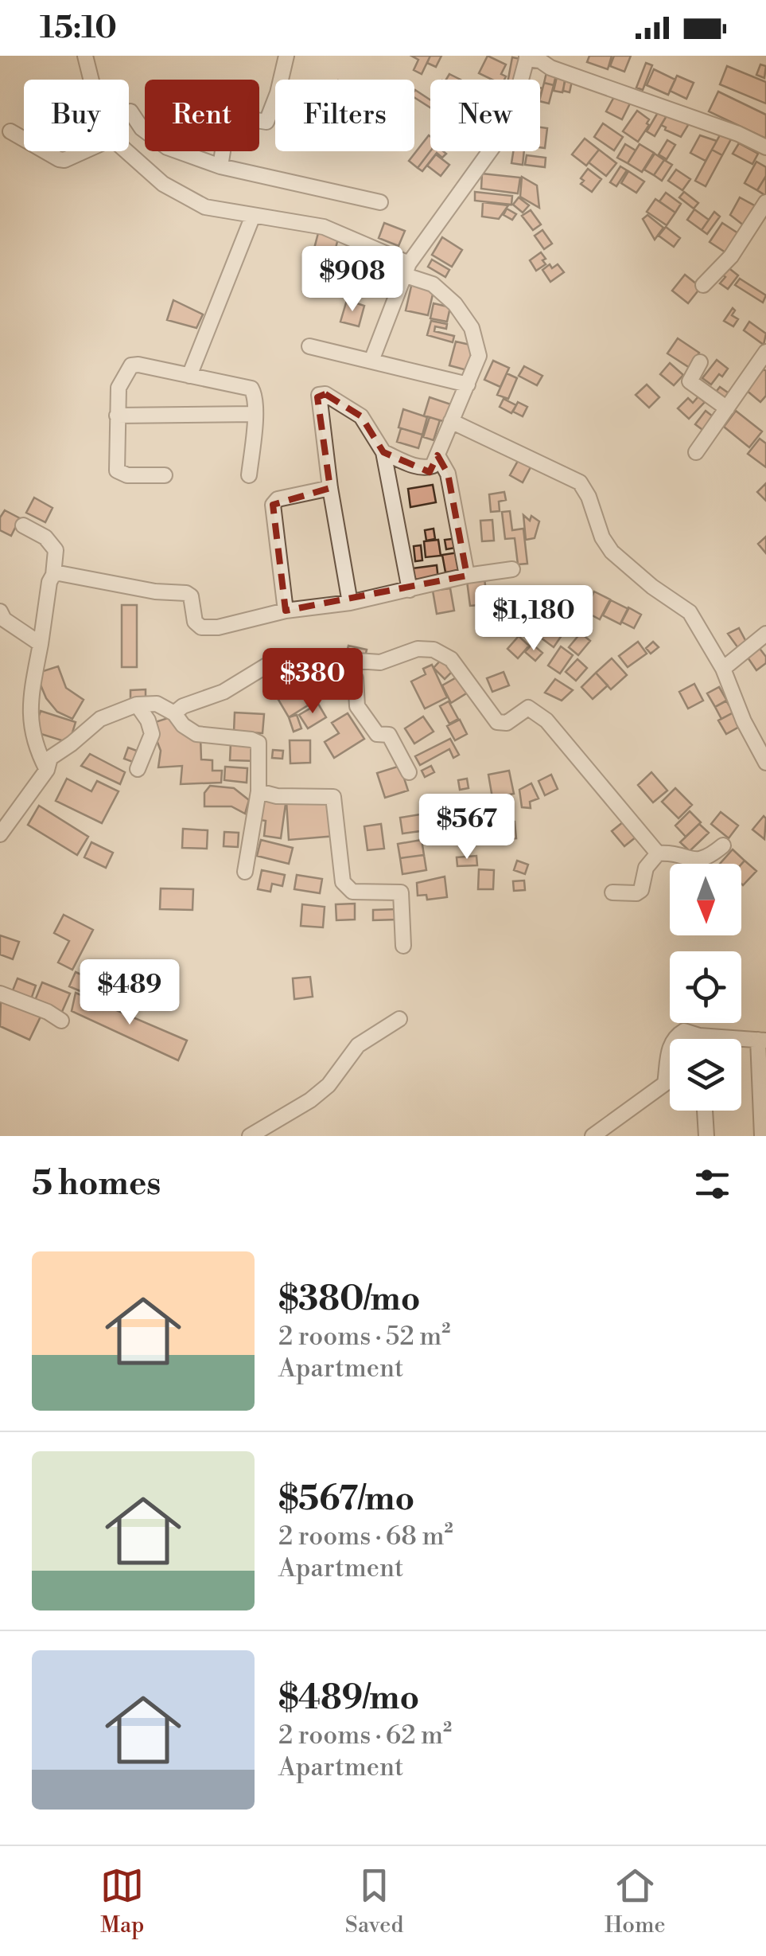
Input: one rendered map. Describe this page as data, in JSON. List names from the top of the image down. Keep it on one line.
{"north":"bottom","page":{"status":"15:10","chip":["Buy","Rent","Filters","New"],"price":["$908","$1,180","$380","$567","$489"],"heading":"5 homes","list":[{"name":"$380/mo","note":"2 rooms · 52 m² · Apartment"},{"name":"$567/mo","note":"2 rooms · 68 m² · Apartment"},{"name":"$489/mo","note":"2 rooms · 62 m² · Apartment"}],"tabs":["Map","Saved","Home"]}}
